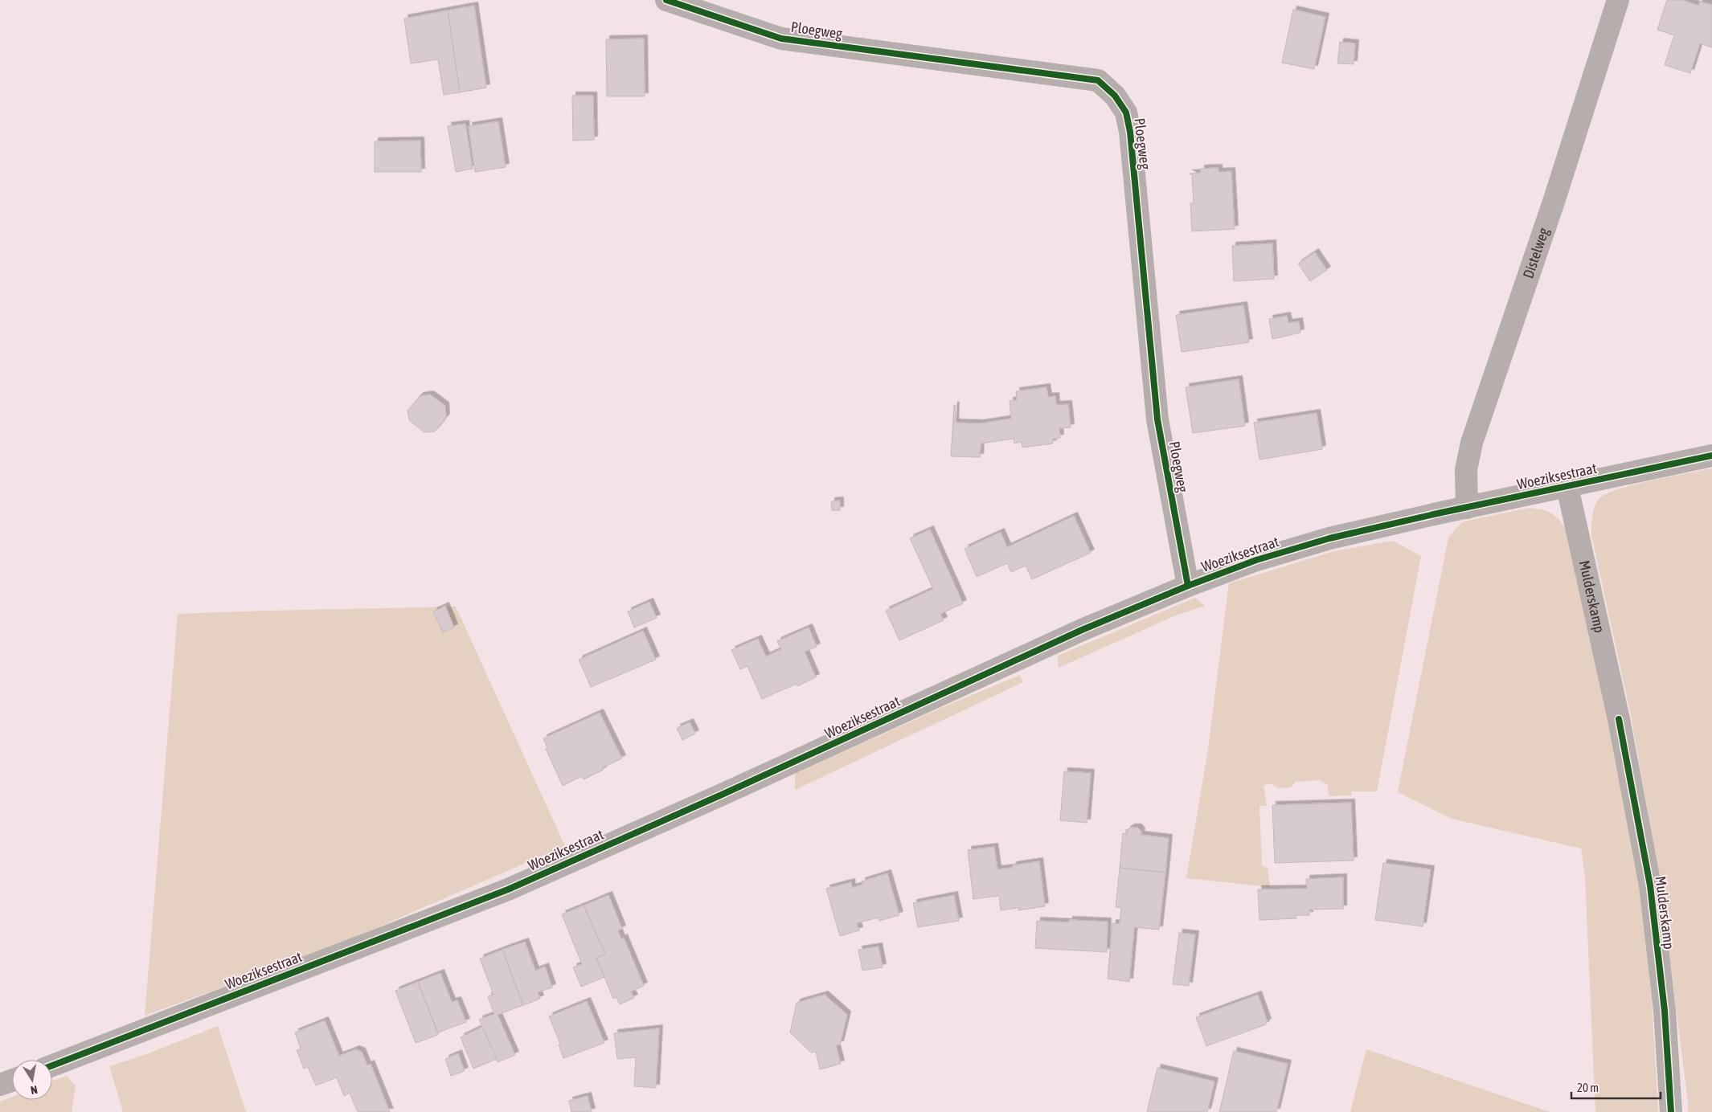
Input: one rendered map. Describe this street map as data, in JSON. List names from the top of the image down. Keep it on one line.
{"streets":{"street":["Ploegweg","Distelweg","Woeziksestraat","Mulderskamp"]},"crossings":[["Ploegweg","Woeziksestraat"],["Distelweg","Woeziksestraat"],["Woeziksestraat","Mulderskamp"]],"scale_bar":"20 m","north":"bottom"}
